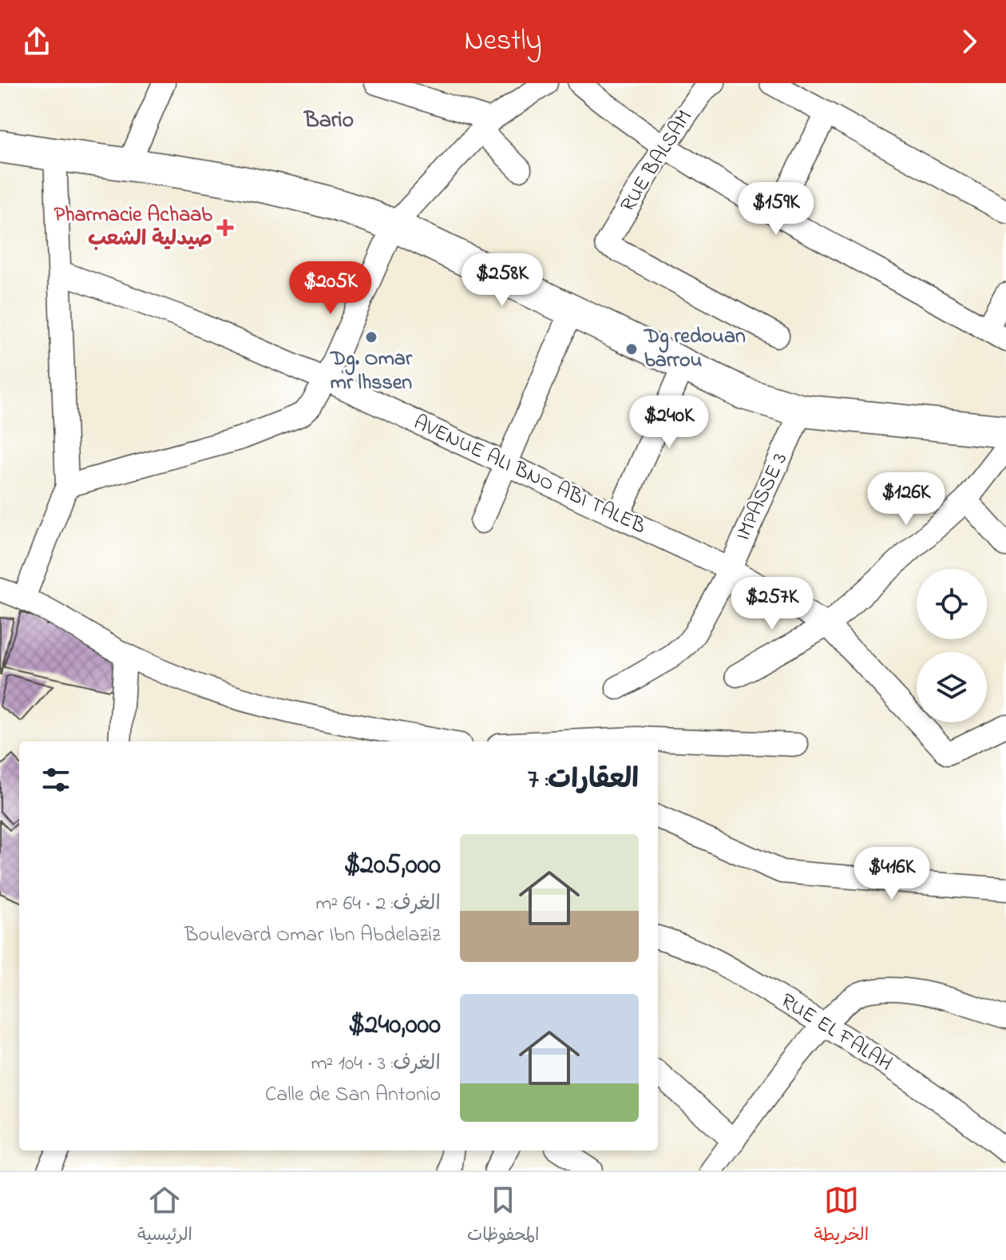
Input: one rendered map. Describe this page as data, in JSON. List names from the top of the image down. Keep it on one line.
{"streets":{"street":["RUE BALSAM","AVENUE ALI BNO ABI TALEB","IMPASSE 3","RUE EL FALAH"]},"crossings":[["AVENUE ALI BNO ABI TALEB","IMPASSE 3"]],"districts":["Bario"],"places":{"health":["Pharmacie Achaab صيدلية الشعب"],"other":["Dg. Omar mr lhssen","Dg redouan barrou"]},"page":{"header":"Nestly","price":["$159K","$258K","$205K","$240K","$126K","$257K","$416K"],"heading":"العقارات: 7","list":[{"name":"$205,000","note":"الغرف: 2 · 64 m² · Boulevard Omar Ibn Abdelaziz"},{"name":"$240,000","note":"الغرف: 3 · 104 m² · Calle de San Antonio"}],"tabs":["الخريطة","المحفوظات","الرئيسية"]}}
